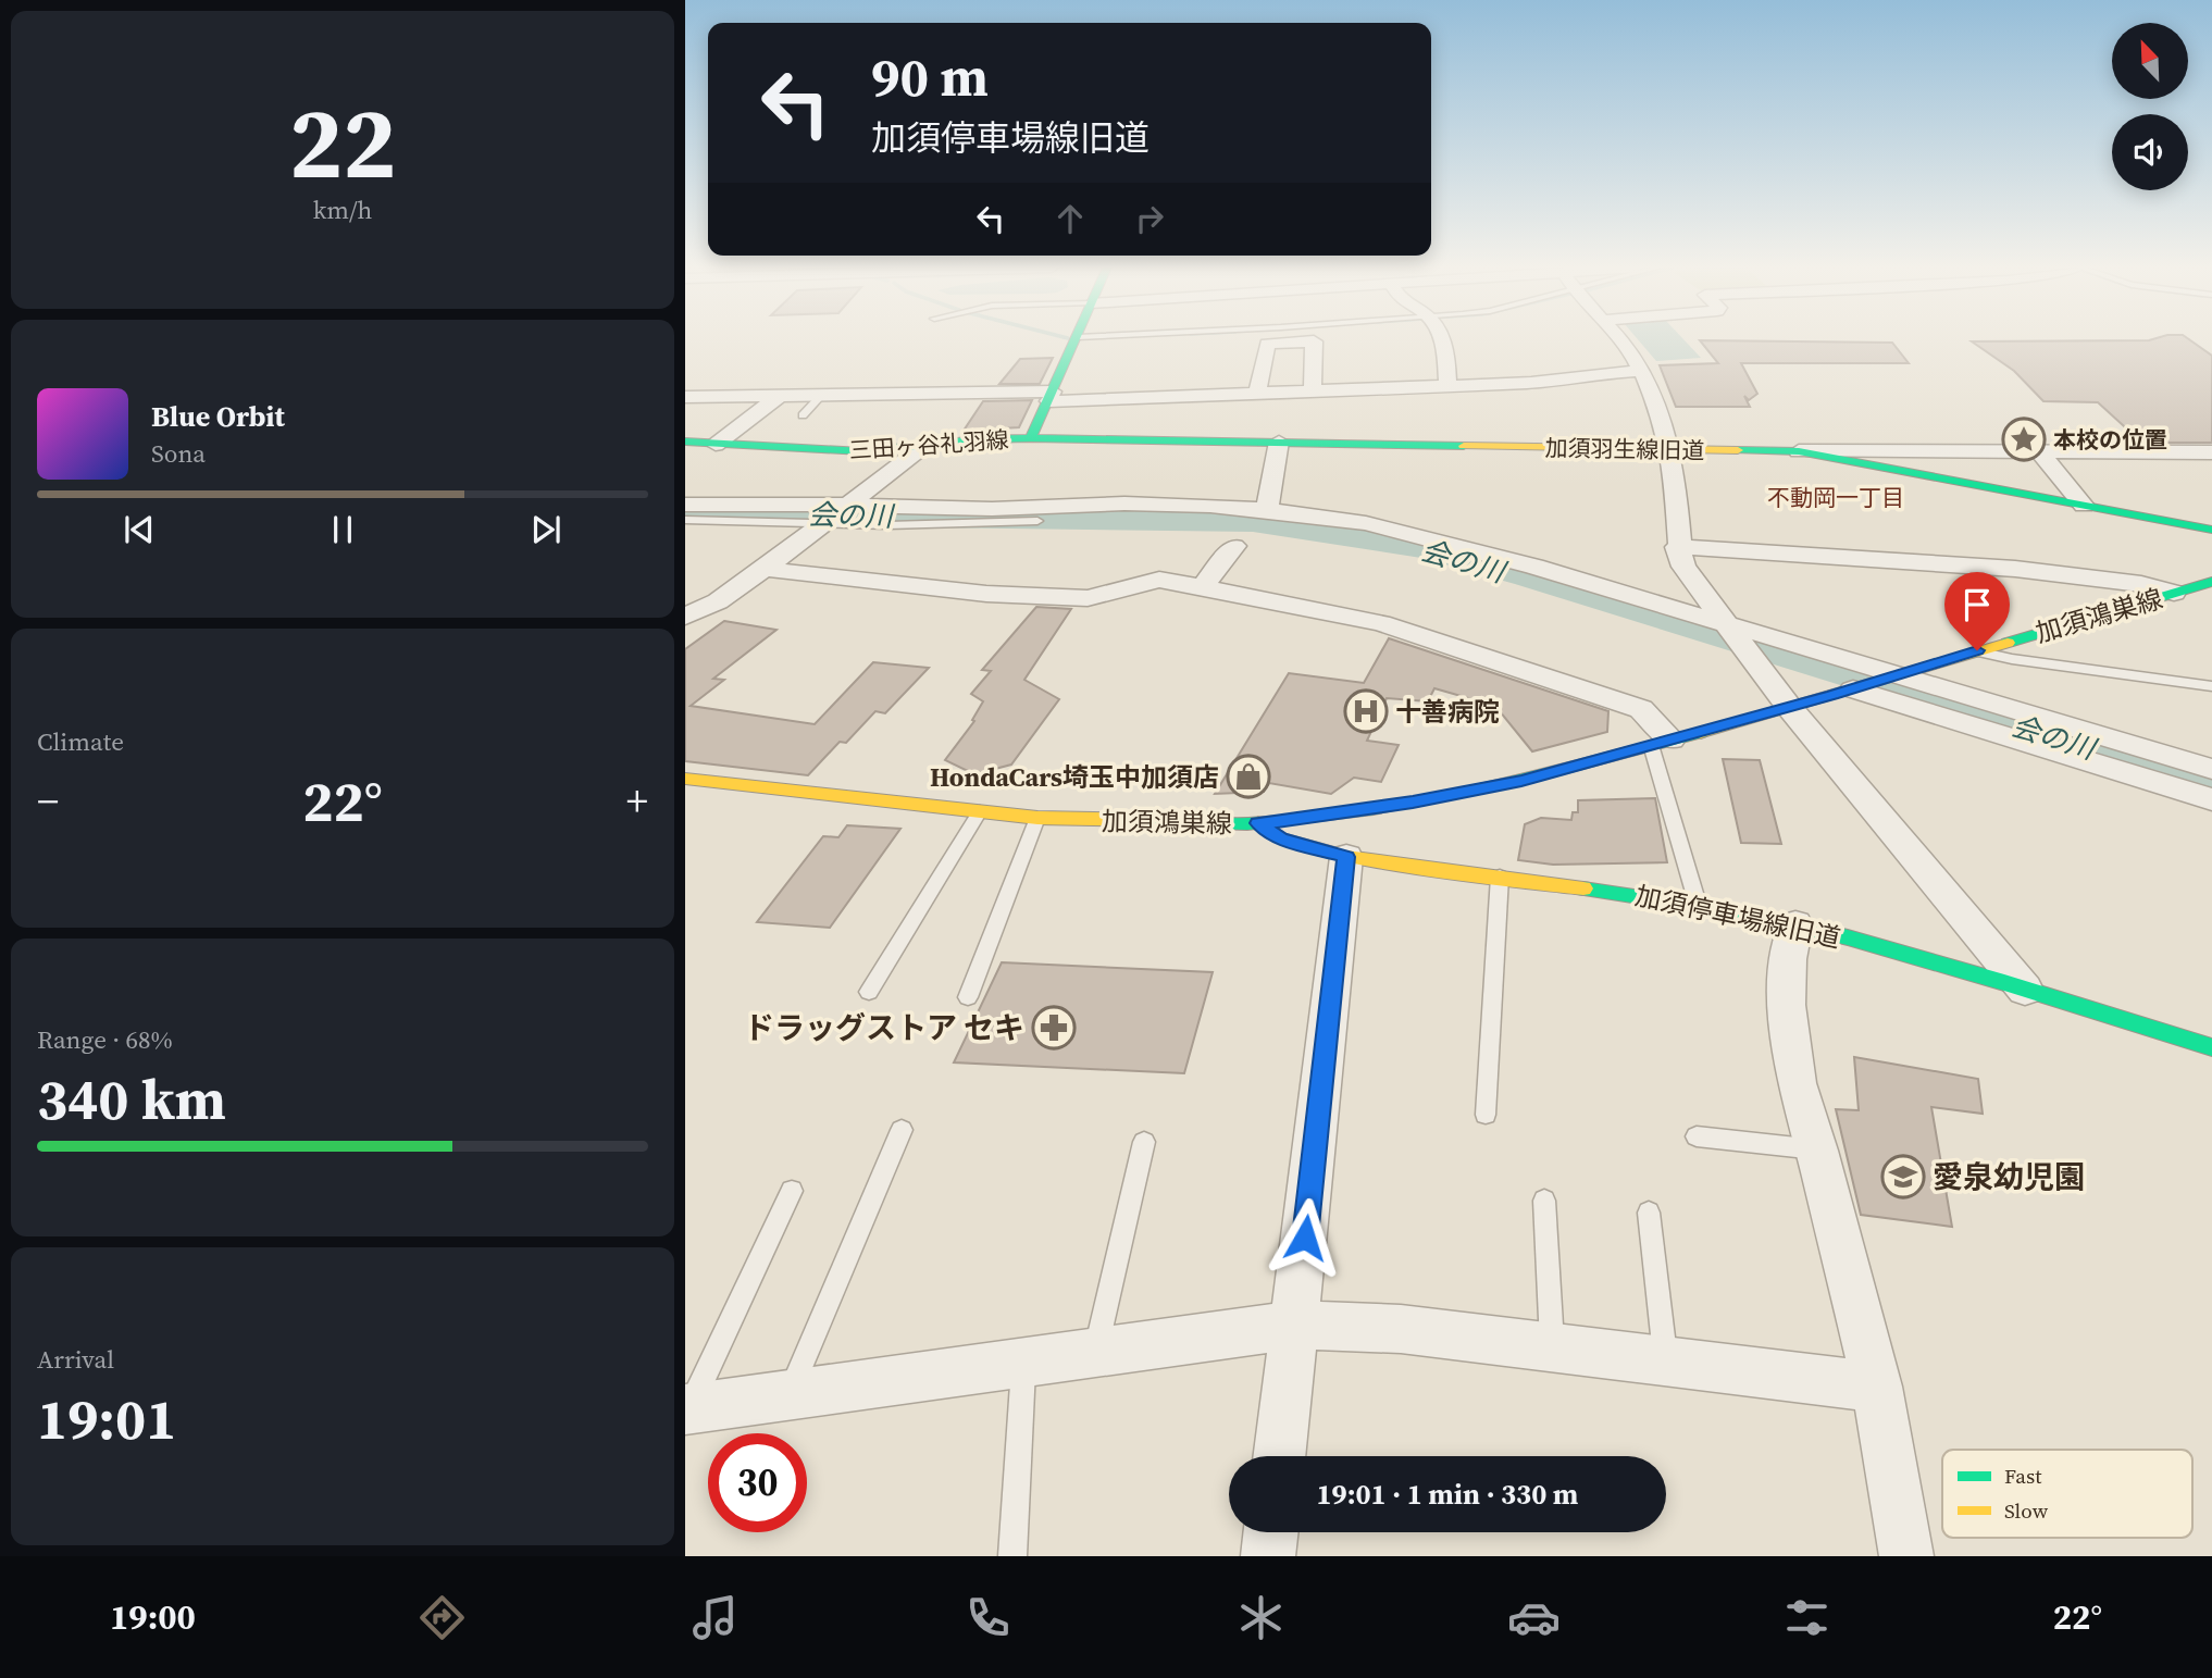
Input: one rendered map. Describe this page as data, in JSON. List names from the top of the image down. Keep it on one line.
{"streets":{"main road":["三田ヶ谷礼羽線","加須羽生線旧道","加須鴻巣線","加須停車場線旧道"]},"crossings":[["三田ヶ谷礼羽線","加須羽生線旧道"],["加須鴻巣線","加須停車場線旧道"]],"districts":["不動岡一丁目"],"water":["会の川"],"places":{"place":["本校の位置"],"hospital":["十善病院"],"shop":["HondaCars埼玉中加須店"],"pharmacy":["ドラッグストア セキ"],"school or university":["愛泉幼児園"]},"legend":["Fast","Slow"],"north":"top left","page":{"tile":[["22","km/h"],"Climate",["Range · 68%","340 km"],["Arrival","19:01"]],"turn":["90 m","加須停車場線旧道"],"song":["Blue Orbit","Sona"],"heat":["−","22°","+"],"limit":"30","trip":"19:01 · 1 min · 330 m","tabs":["19:00","22°"]}}
